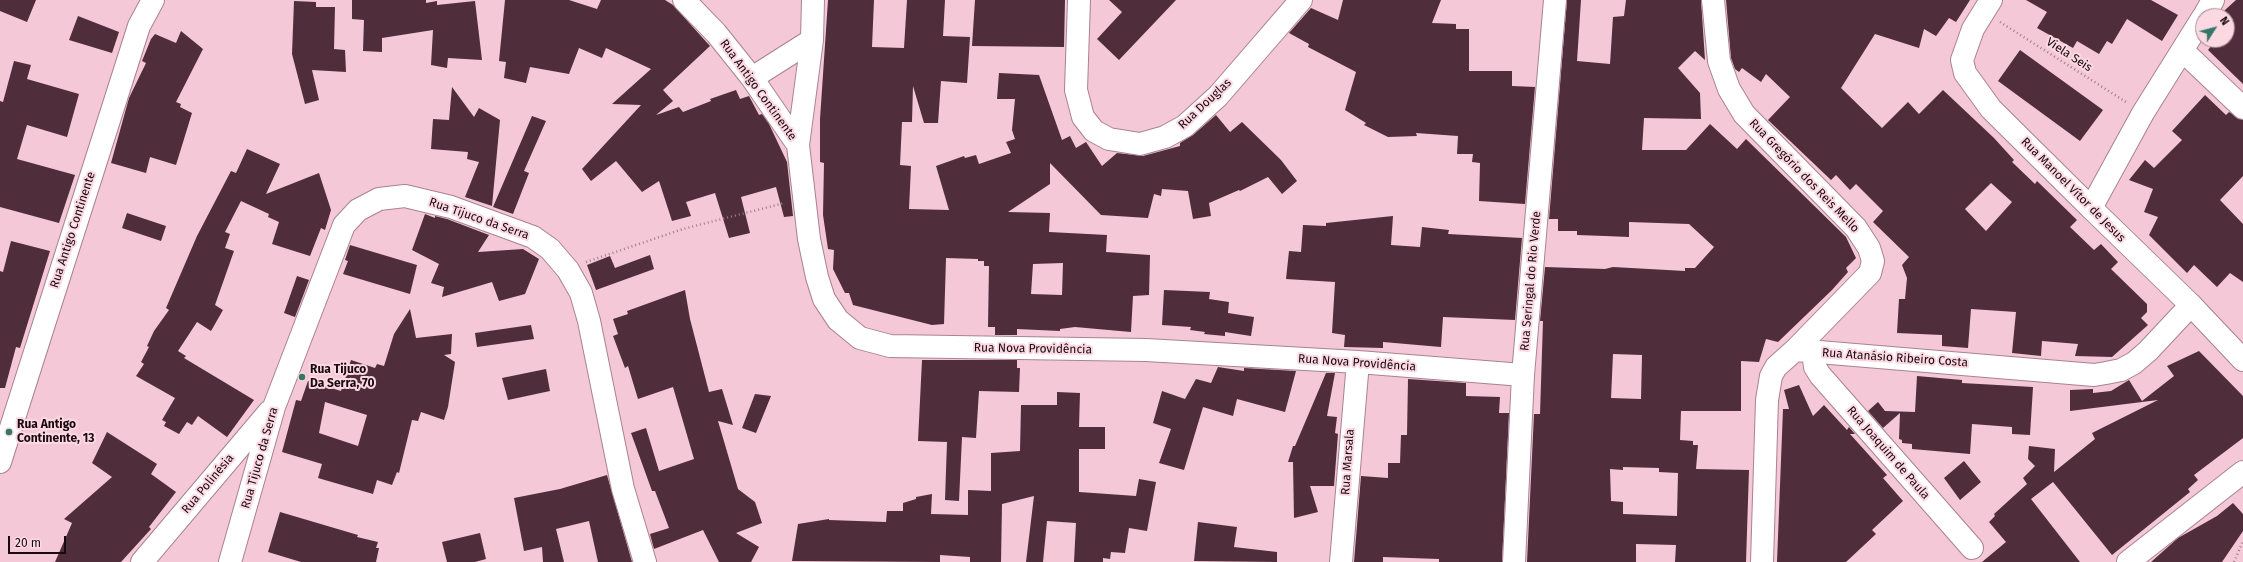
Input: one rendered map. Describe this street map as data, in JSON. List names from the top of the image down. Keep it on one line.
{"streets":{"street":["Rua Antigo Continente","Rua Douglas","Rua Gregório dos Reis Mello","Rua Manoel Vítor de Jesus","Rua Tijuco da Serra","Rua Seringal do Rio Verde","Rua Nova Providência","Rua Atanásio Ribeiro Costa","Rua Joaquim de Paula","Rua Marsala","Rua Polinésia"],"path":["Viela Seis"]},"crossings":[["Viela Seis","Rua Manoel Vítor de Jesus"],["Rua Antigo Continente","Rua Nova Providência"],["Rua Gregório dos Reis Mello","Rua Atanásio Ribeiro Costa"],["Rua Gregório dos Reis Mello","Rua Joaquim de Paula"],["Rua Manoel Vítor de Jesus","Rua Atanásio Ribeiro Costa"],["Rua Tijuco da Serra","Rua Polinésia"],["Rua Seringal do Rio Verde","Rua Nova Providência"],["Rua Nova Providência","Rua Marsala"],["Rua Atanásio Ribeiro Costa","Rua Joaquim de Paula"]],"places":["Rua Tijuco Da Serra, 70","Rua Antigo Continente, 13"],"scale_bar":"20 m","north":"top right"}
